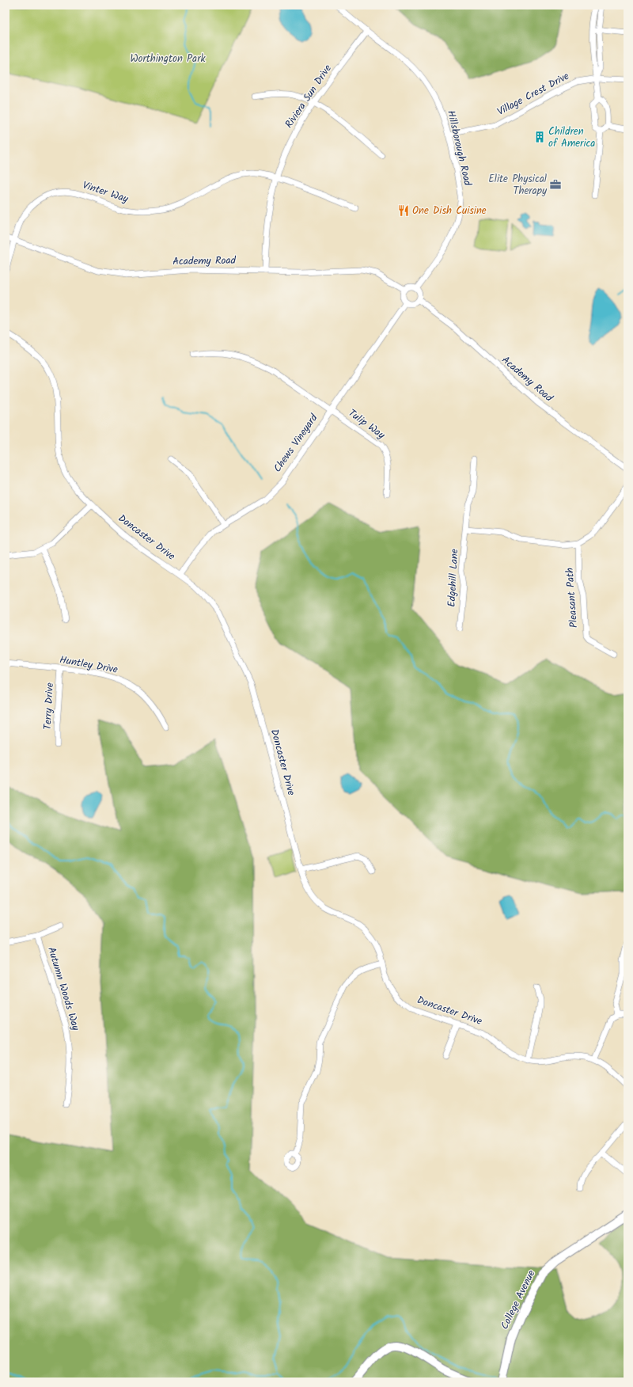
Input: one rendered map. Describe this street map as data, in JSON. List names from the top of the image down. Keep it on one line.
{"streets":{"street":["Village Crest Drive","Riviera Sun Drive","Hillsborough Road","Vinter Way","Academy Road","Tulip Way","Chews Vineyard","Doncaster Drive","Edgehill Lane","Pleasant Path","Huntley Drive","Terry Drive","Autumn Woods Way","College Avenue"]},"crossings":[["Village Crest Drive","Hillsborough Road"],["Riviera Sun Drive","Hillsborough Road"],["Riviera Sun Drive","Vinter Way"],["Riviera Sun Drive","Academy Road"],["Hillsborough Road","Academy Road"],["Hillsborough Road","Chews Vineyard"],["Vinter Way","Academy Road"],["Academy Road","Chews Vineyard"],["Tulip Way","Chews Vineyard"],["Chews Vineyard","Doncaster Drive"],["Huntley Drive","Terry Drive"]],"parks":["Worthington Park"],"places":{"building":["Children of America"],"office":["Elite Physical Therapy"],"restaurant":["One Dish Cuisine"]}}
